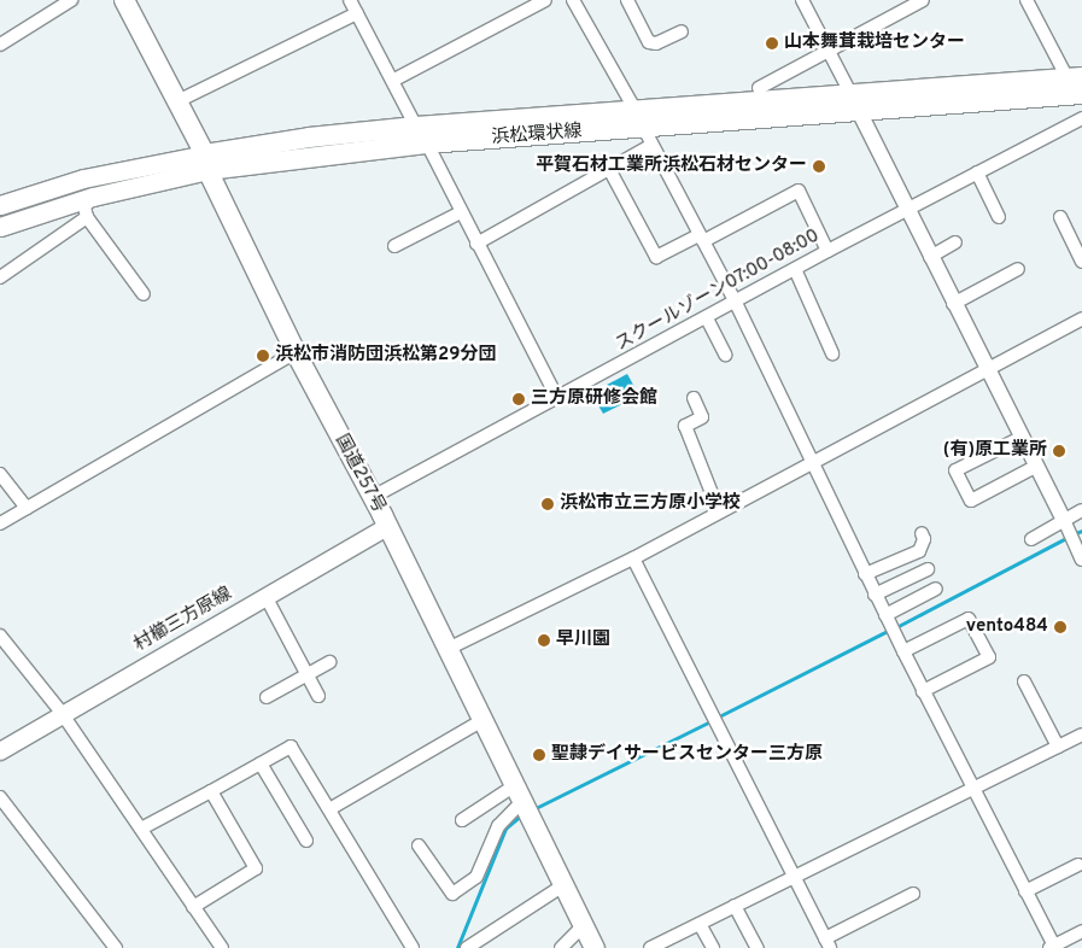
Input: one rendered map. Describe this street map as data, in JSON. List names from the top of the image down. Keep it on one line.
{"streets":{"highway":["浜松環状線","国道257号"],"main road":["村櫛三方原線"],"street":["スクールゾーン07:00-08:00"]},"crossings":[["浜松環状線","国道257号"],["スクールゾーン07:00-08:00","国道257号"],["国道257号","村櫛三方原線"]],"places":["山本舞茸栽培センター","平賀石材工業所浜松石材センター","浜松市消防団浜松第29分団","三方原研修会館","(有)原工業所","浜松市立三方原小学校","vento484","早川園","聖隷デイサービスセンター三方原"]}
